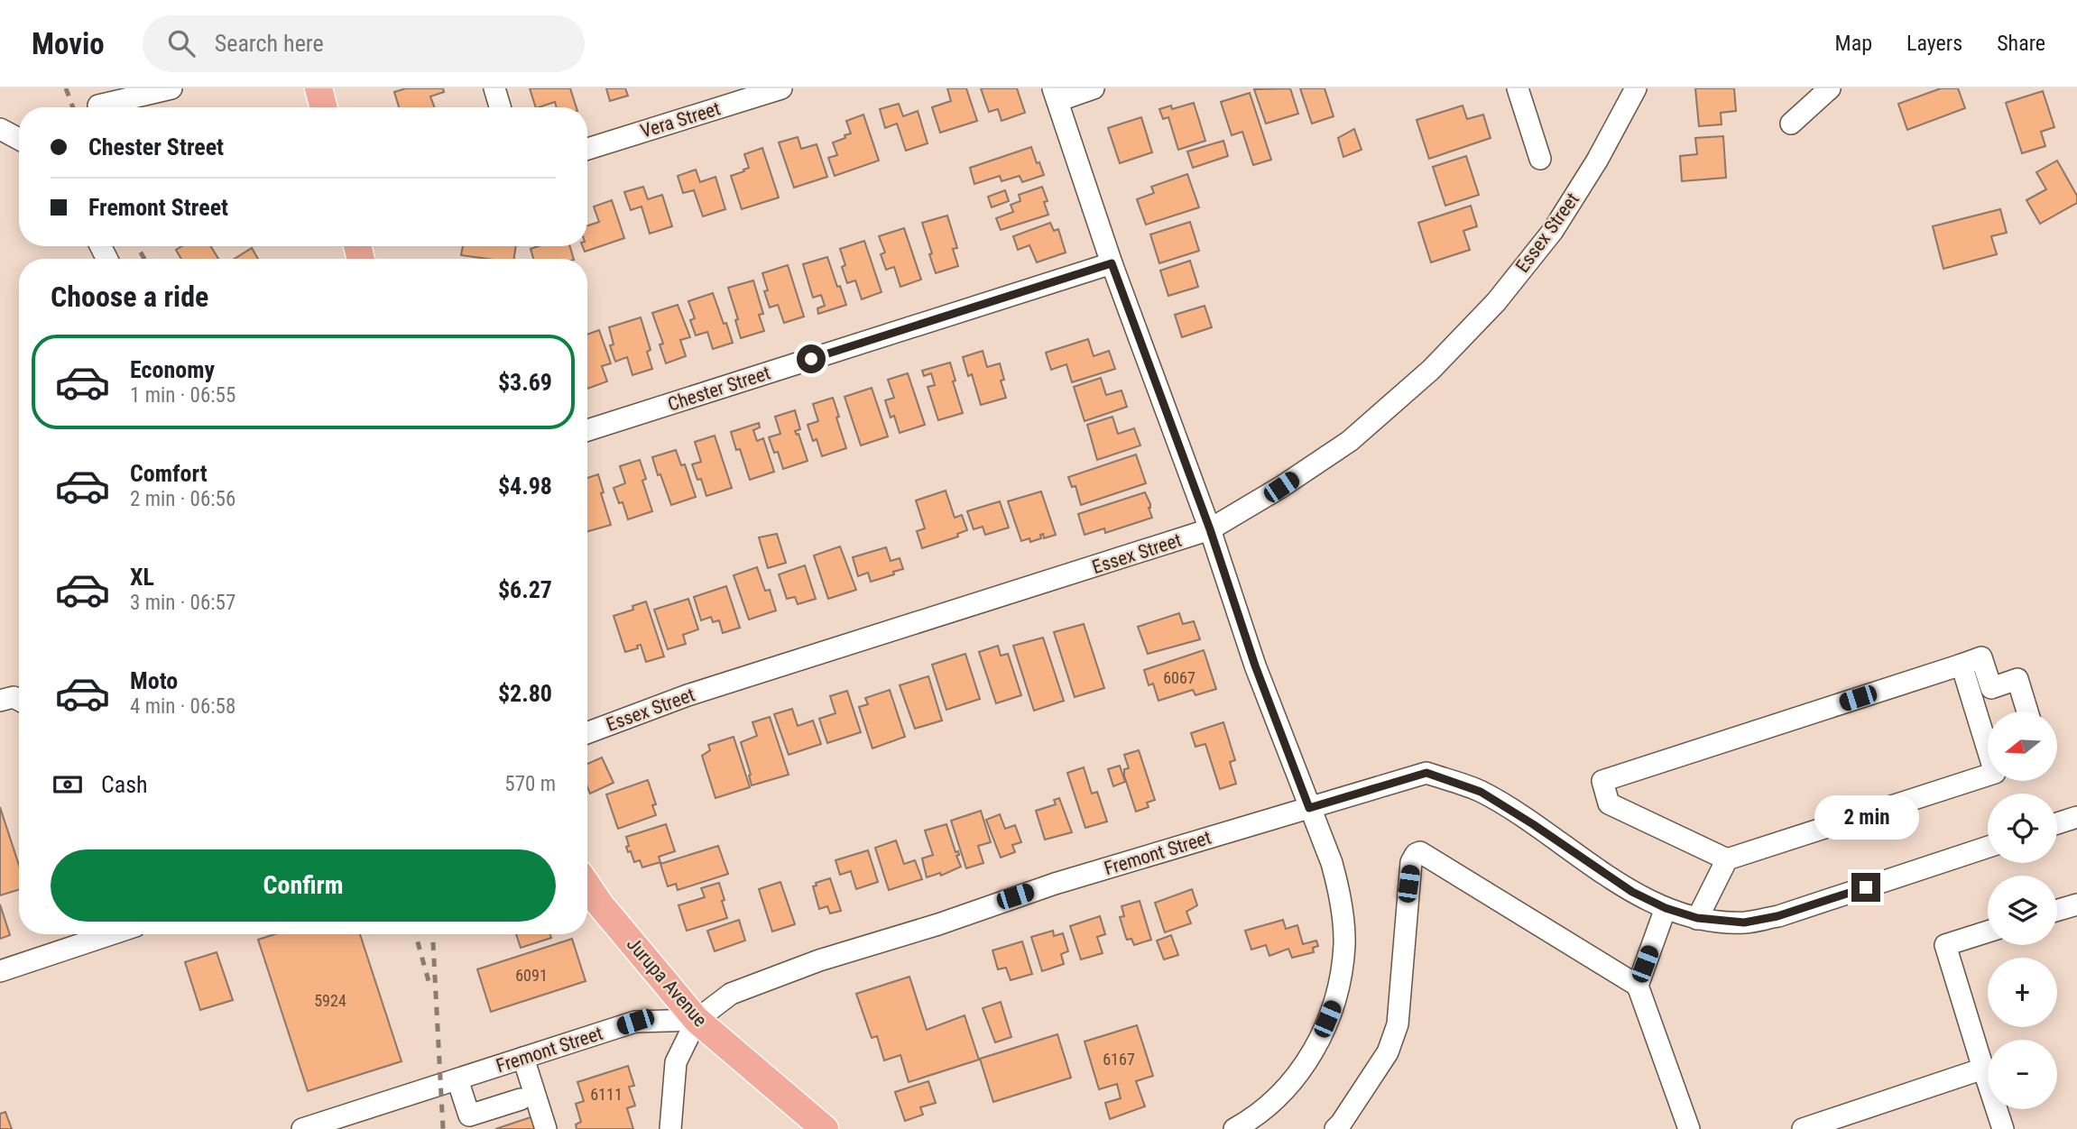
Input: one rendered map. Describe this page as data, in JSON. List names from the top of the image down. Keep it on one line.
{"streets":{"main road":["Jurupa Avenue"],"street":["Vera Street","Essex Street","Chester Street","Fremont Street"]},"crossings":[["Fremont Street","Jurupa Avenue"]],"house_numbers":["6067","6091","5924","6167","6111"],"north":"left","page":{"header":"Movio","search":"Search here","nav":["Map","Layers","Share"],"banner":["Chester Street","Fremont Street"],"heading":"Choose a ride","list":[{"name":"Economy","note":"1 min · 06:55","value":"$3.69"},{"name":"Comfort","note":"2 min · 06:56","value":"$4.98"},{"name":"XL","note":"3 min · 06:57","value":"$6.27"},{"name":"Moto","note":"4 min · 06:58","value":"$2.80"}],"map_buttons":["+","−"],"pay":["Cash","570 m"],"bubble":"2 min","buttons":"Confirm"}}
